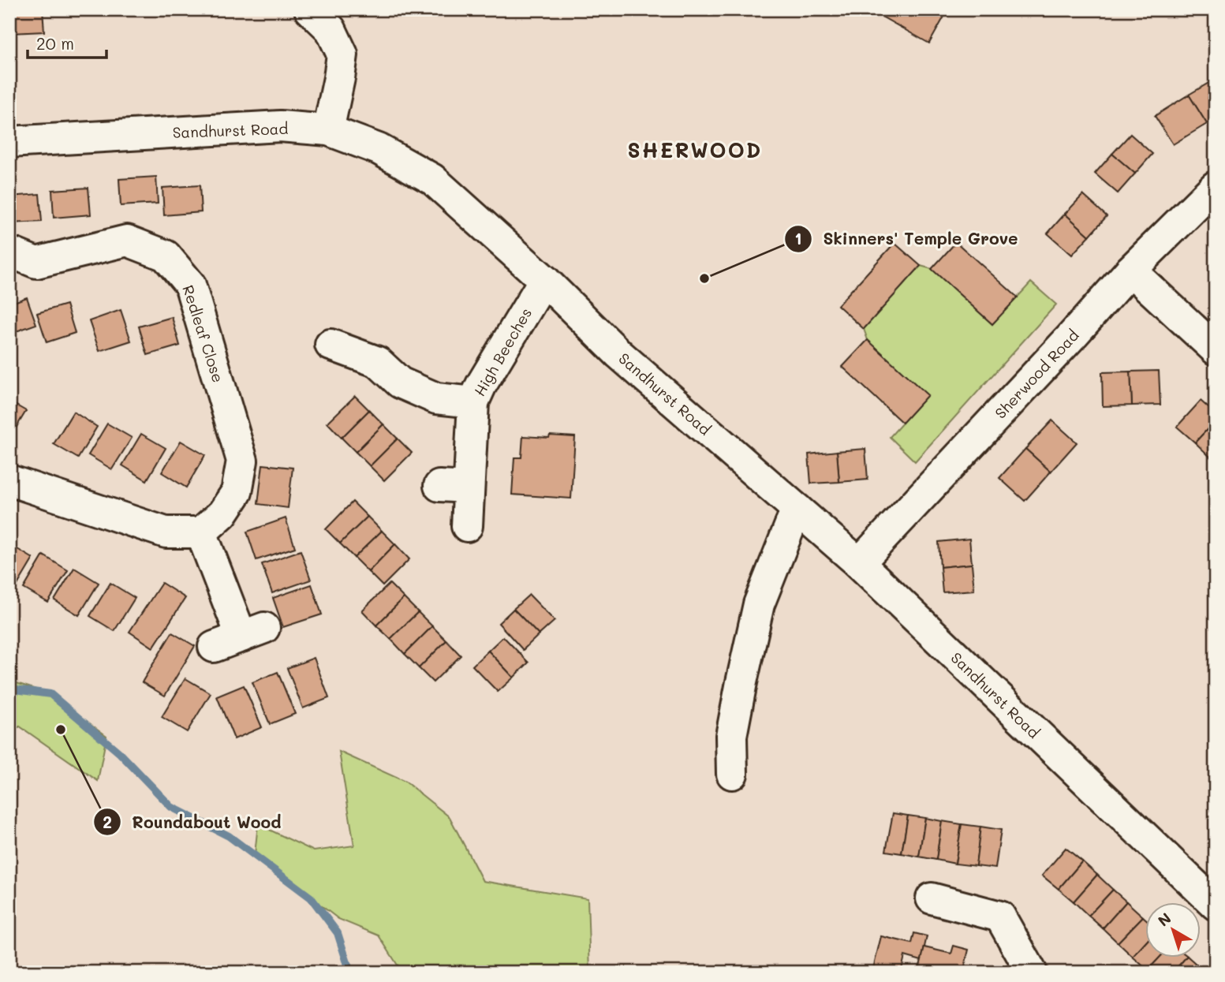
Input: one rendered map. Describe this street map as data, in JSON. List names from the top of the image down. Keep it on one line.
{"streets":{"street":["Sandhurst Road","Redleaf Close","High Beeches","Sherwood Road"]},"crossings":[["Sandhurst Road","High Beeches"],["Sandhurst Road","Sherwood Road"]],"districts":["SHERWOOD"],"places":["Skinners' Temple Grove","Roundabout Wood"],"scale_bar":"20 m","north":"top left"}
